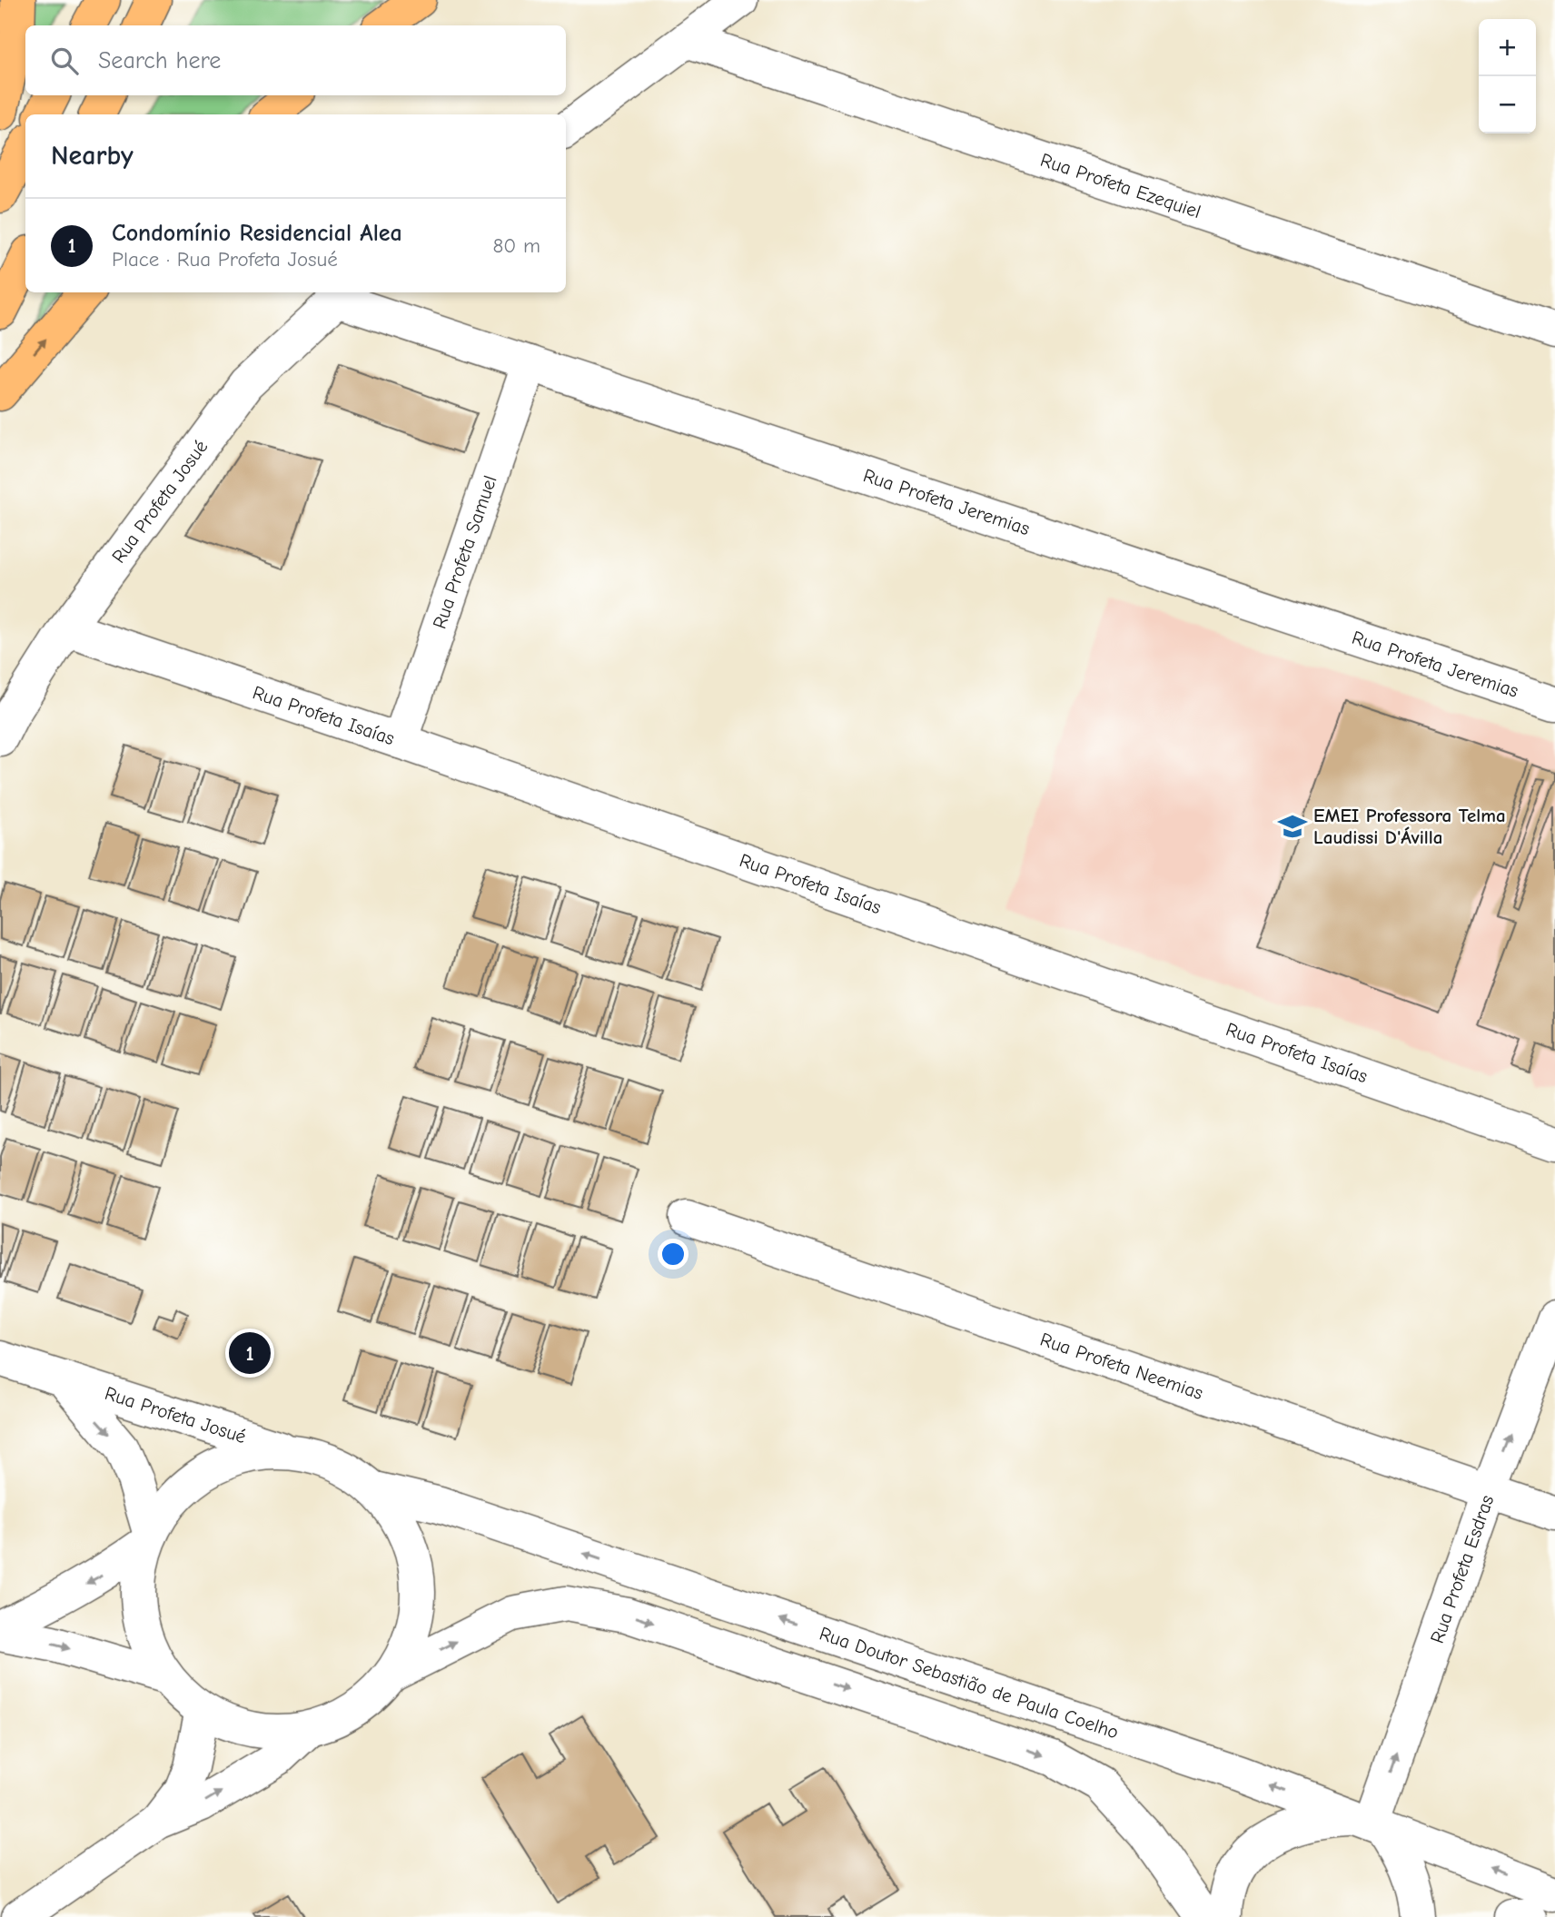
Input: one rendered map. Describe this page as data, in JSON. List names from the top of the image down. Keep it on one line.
{"streets":{"street":["Rua Profeta Ezequiel","Rua Profeta Josué","Rua Profeta Jeremias","Rua Profeta Samuel","Rua Profeta Isaías","Rua Profeta Neemias","Rua Profeta Esdras","Rua Doutor Sebastião de Paula Coelho"]},"crossings":[["Rua Profeta Josué","Rua Profeta Jeremias"],["Rua Profeta Josué","Rua Profeta Isaías"],["Rua Profeta Jeremias","Rua Profeta Samuel"],["Rua Profeta Samuel","Rua Profeta Isaías"],["Rua Profeta Neemias","Rua Profeta Esdras"],["Rua Profeta Esdras","Rua Doutor Sebastião de Paula Coelho"]],"one_way":["Rua Profeta Esdras"],"places":{"school or university":["EMEI Professora Telma Laudissi D'Ávilla"]},"page":{"map_buttons":["+","−"],"search":"Search here","heading":"Nearby","list":[{"mark":"1","name":"Condomínio Residencial Alea","note":"Place · Rua Profeta Josué","value":"80 m"}],"pins":"1"}}
